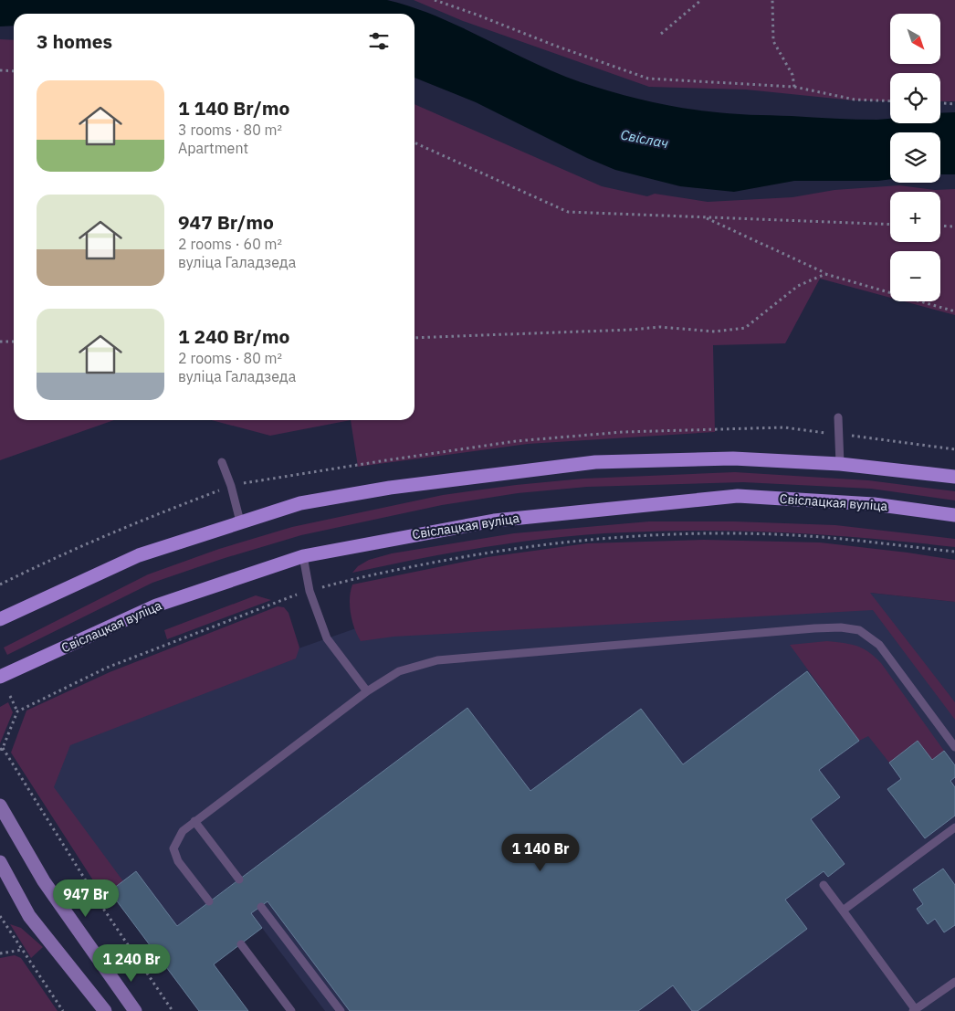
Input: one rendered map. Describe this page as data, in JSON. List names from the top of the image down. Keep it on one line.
{"streets":{"main road":["Свіслацкая вуліца"]},"water":["Свіслач"],"north":"bottom right","page":{"map_buttons":["+","−"],"heading":"3 homes","list":[{"name":"1 140 Br/mo","note":"3 rooms · 80 m² · Apartment"},{"name":"947 Br/mo","note":"2 rooms · 60 m² · вуліца Галадзеда"},{"name":"1 240 Br/mo","note":"2 rooms · 80 m² · вуліца Галадзеда"}],"price":["1 140 Br","947 Br","1 240 Br"]}}
